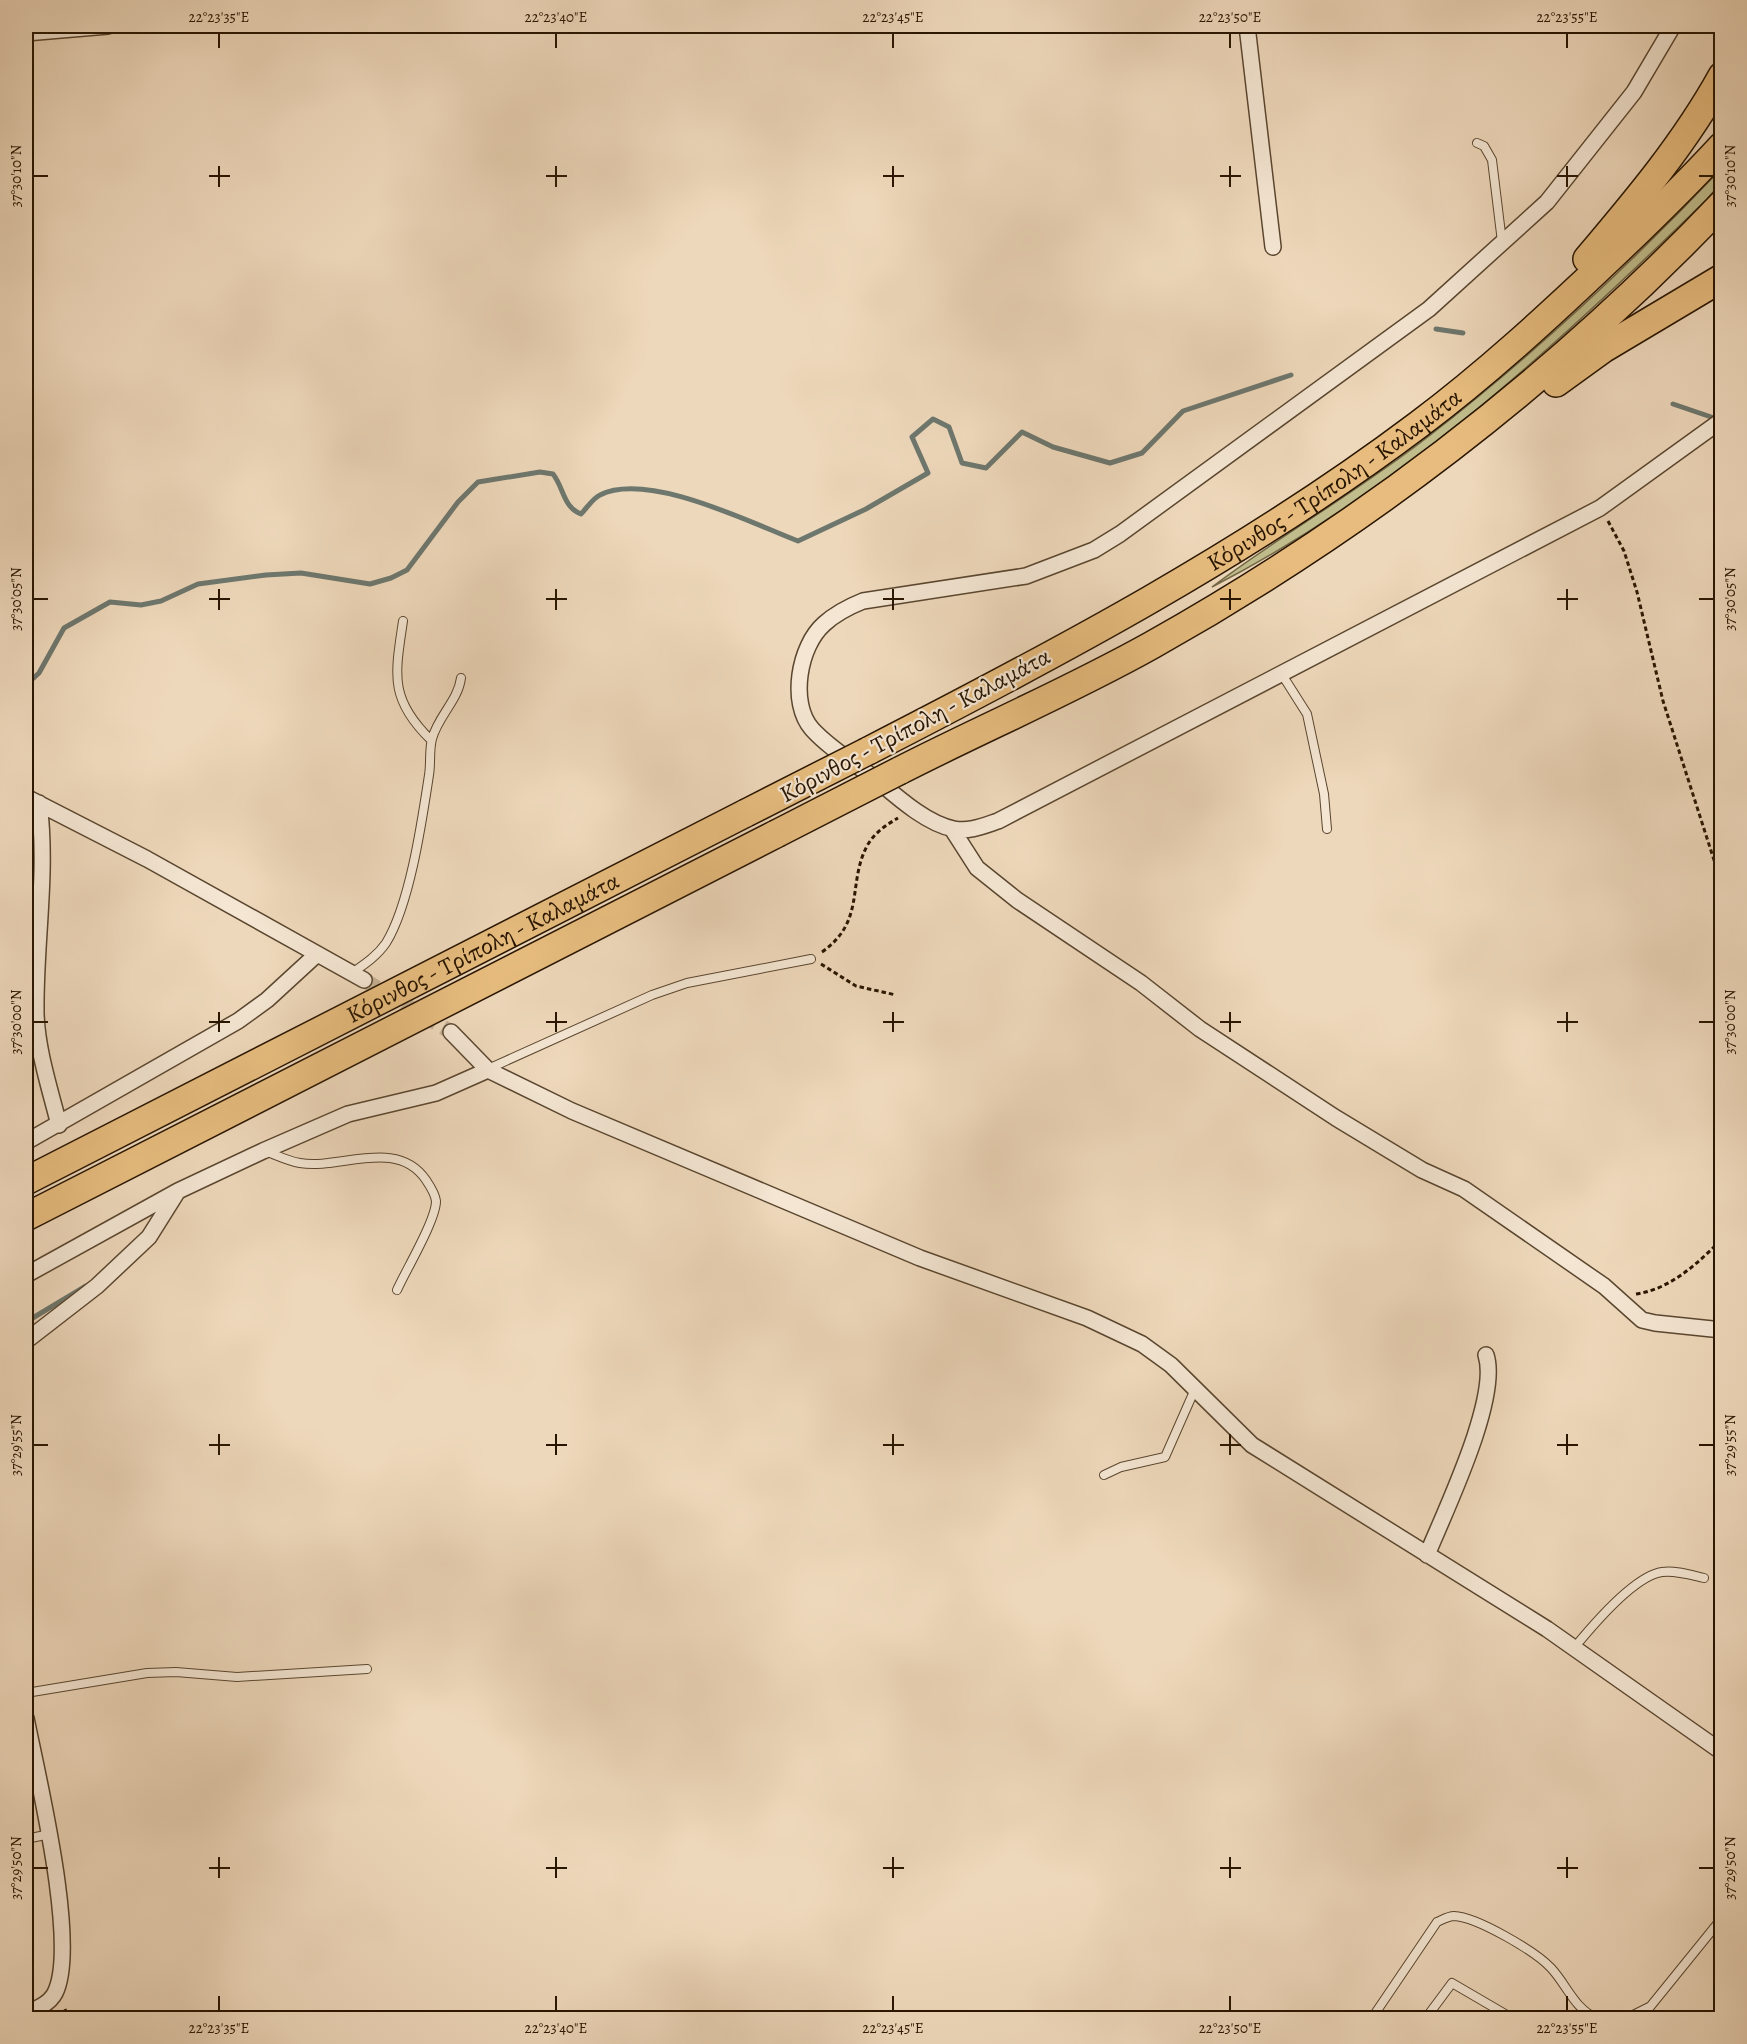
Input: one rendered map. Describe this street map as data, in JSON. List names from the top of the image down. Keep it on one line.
{"streets":{"highway":["Κόρινθος - Τρίπολη - Καλαμάτα"]},"coordinates":["22°23'35\"E","22°23'40\"E","22°23'45\"E","22°23'50\"E","22°23'55\"E","37°30'10\"N","37°30'05\"N","37°30'00\"N","37°29'55\"N","37°29'50\"N"]}
